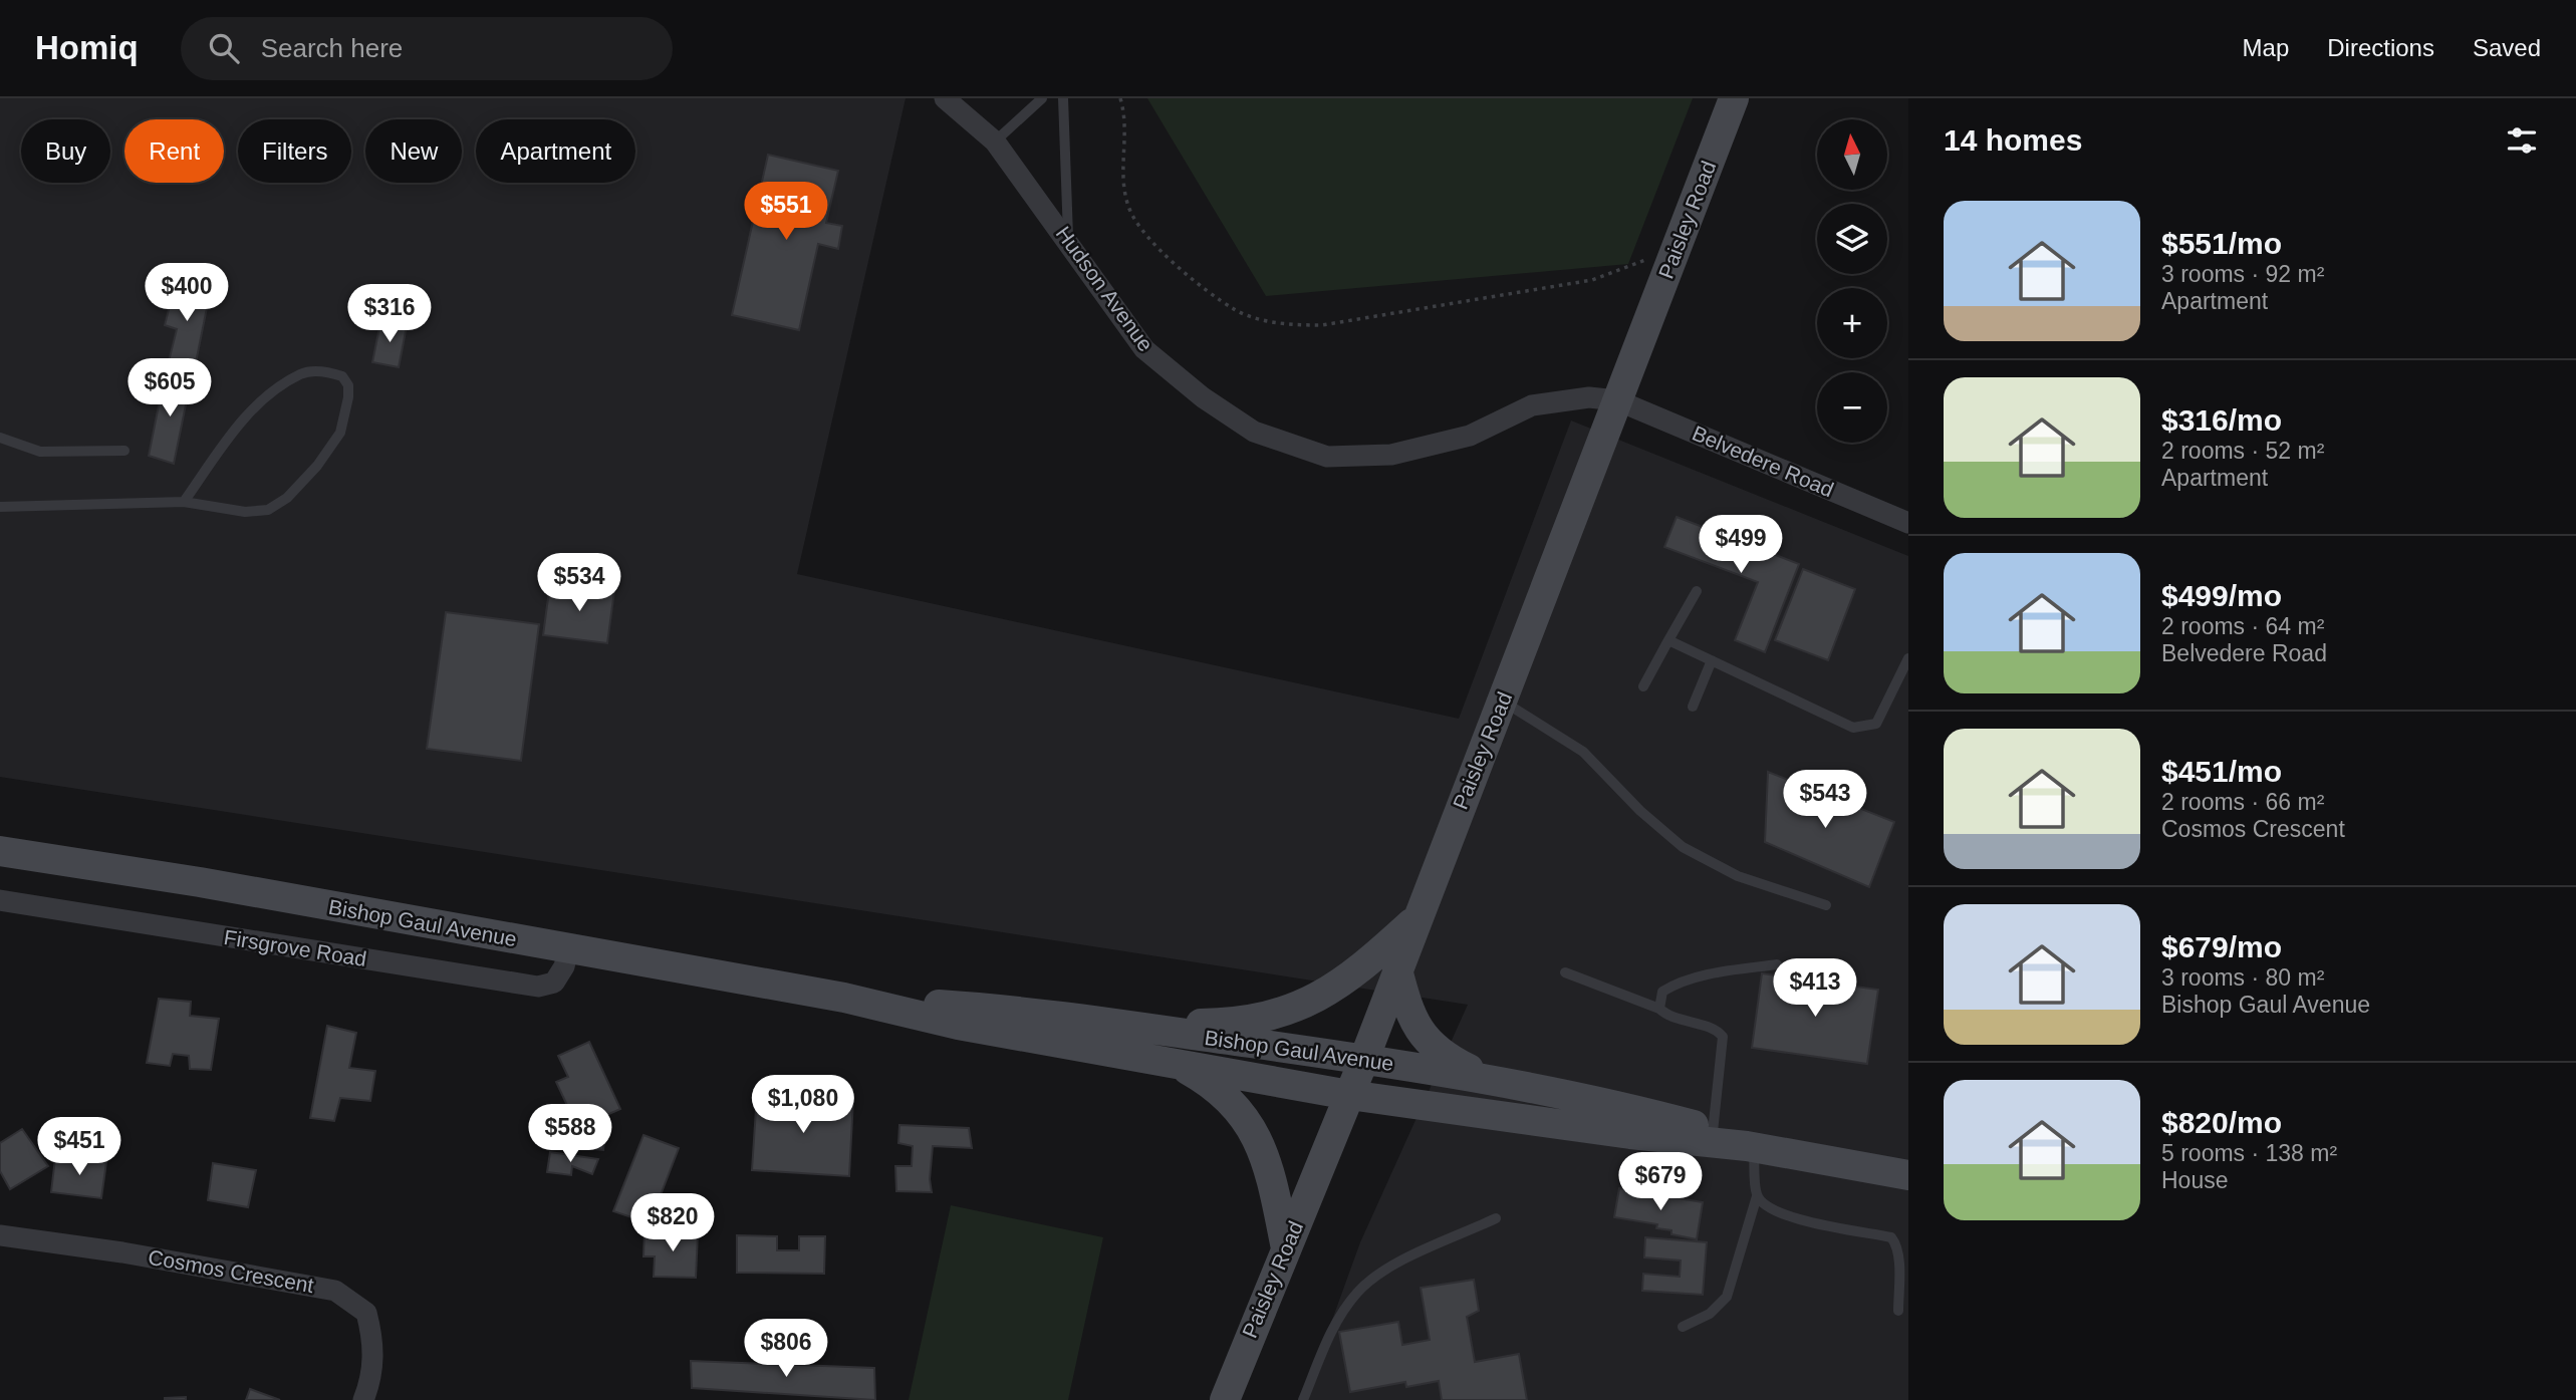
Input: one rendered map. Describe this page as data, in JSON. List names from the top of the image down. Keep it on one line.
{"streets":{"main road":["Paisley Road","Bishop Gaul Avenue"],"street":["Hudson Avenue","Belvedere Road","Firsgrove Road","Cosmos Crescent"]},"crossings":[["Paisley Road","Hudson Avenue"],["Paisley Road","Belvedere Road"],["Paisley Road","Bishop Gaul Avenue"],["Hudson Avenue","Belvedere Road"],["Bishop Gaul Avenue","Firsgrove Road"]],"north":"top","page":{"header":"Homiq","search":"Search here","nav":["Map","Directions","Saved"],"heading":"14 homes","map_buttons":["+","−"],"chip":["Buy","Rent","Filters","New","Apartment"],"price":["$551","$400","$316","$605","$499","$534","$543","$413","$1,080","$588","$451","$679","$820","$806"],"list":[{"name":"$551/mo","note":"3 rooms · 92 m² · Apartment"},{"name":"$316/mo","note":"2 rooms · 52 m² · Apartment"},{"name":"$499/mo","note":"2 rooms · 64 m² · Belvedere Road"},{"name":"$451/mo","note":"2 rooms · 66 m² · Cosmos Crescent"},{"name":"$679/mo","note":"3 rooms · 80 m² · Bishop Gaul Avenue"},{"name":"$820/mo","note":"5 rooms · 138 m² · House"}]}}
